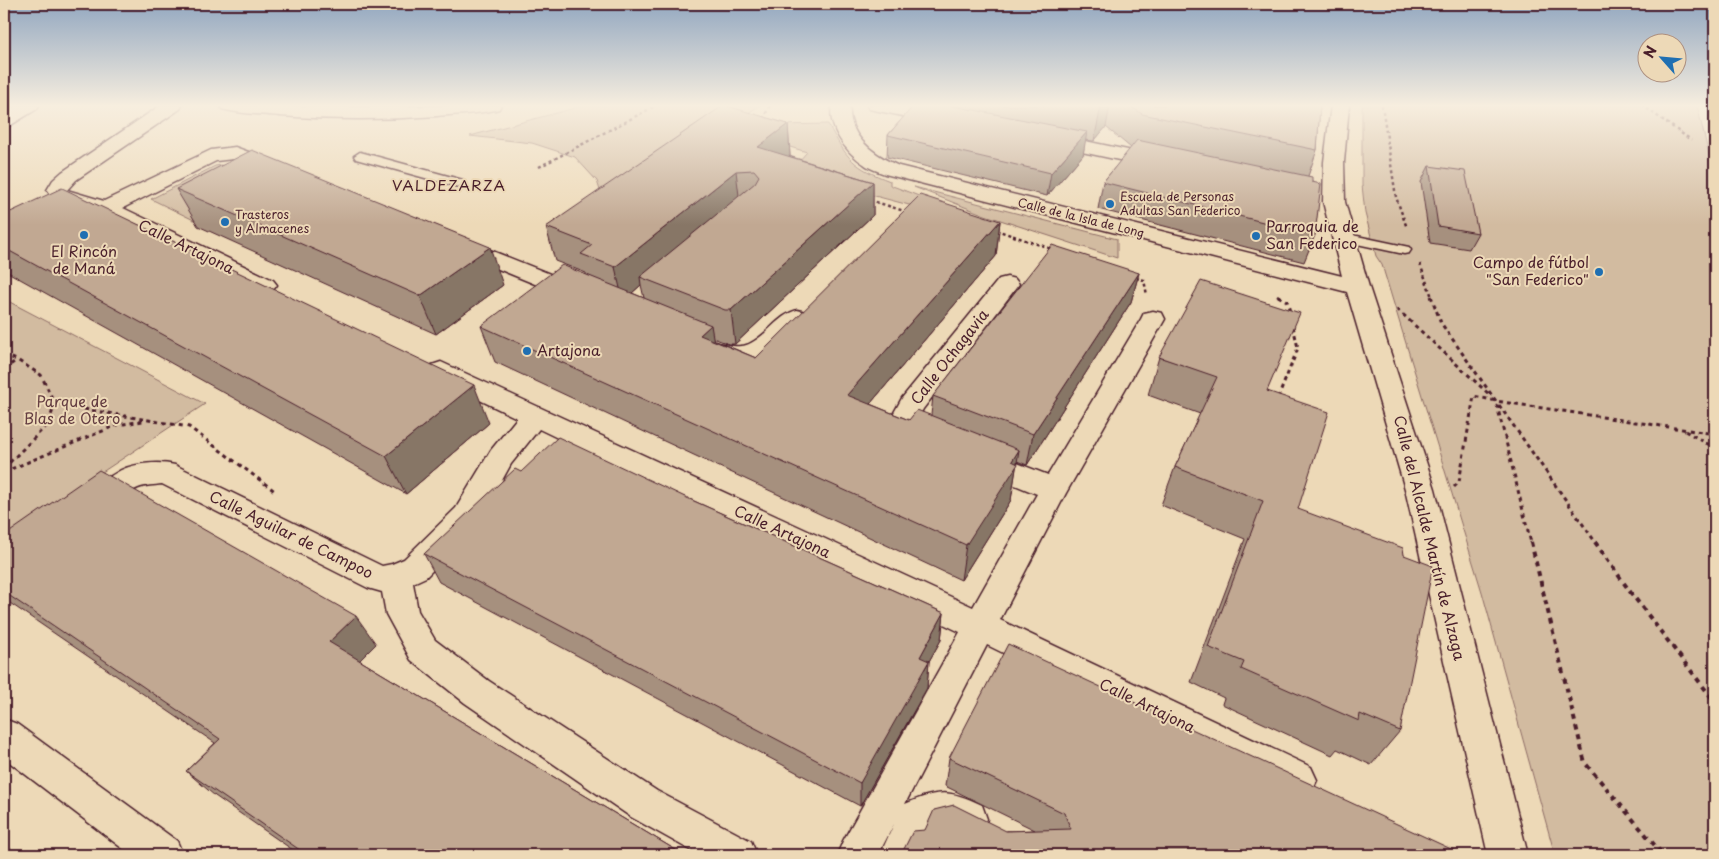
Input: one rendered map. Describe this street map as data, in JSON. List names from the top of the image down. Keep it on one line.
{"streets":{"street":["Calle de la Isla de Long","Calle Artajona","Calle Ochagavia","Calle Aguilar de Campoo","Calle del Alcalde Martín de Alzaga"]},"crossings":[["Calle de la Isla de Long","Calle del Alcalde Martín de Alzaga"]],"districts":["VALDEZARZA"],"parks":["Parque de Blas de Otero"],"places":["Escuela de Personas Adultas San Federico","Trasteros y Almacenes","El Rincón de Maná","Parroquia de San Federico","Campo de fútbol \"San Federico\"","Artajona"],"north":"top left"}
